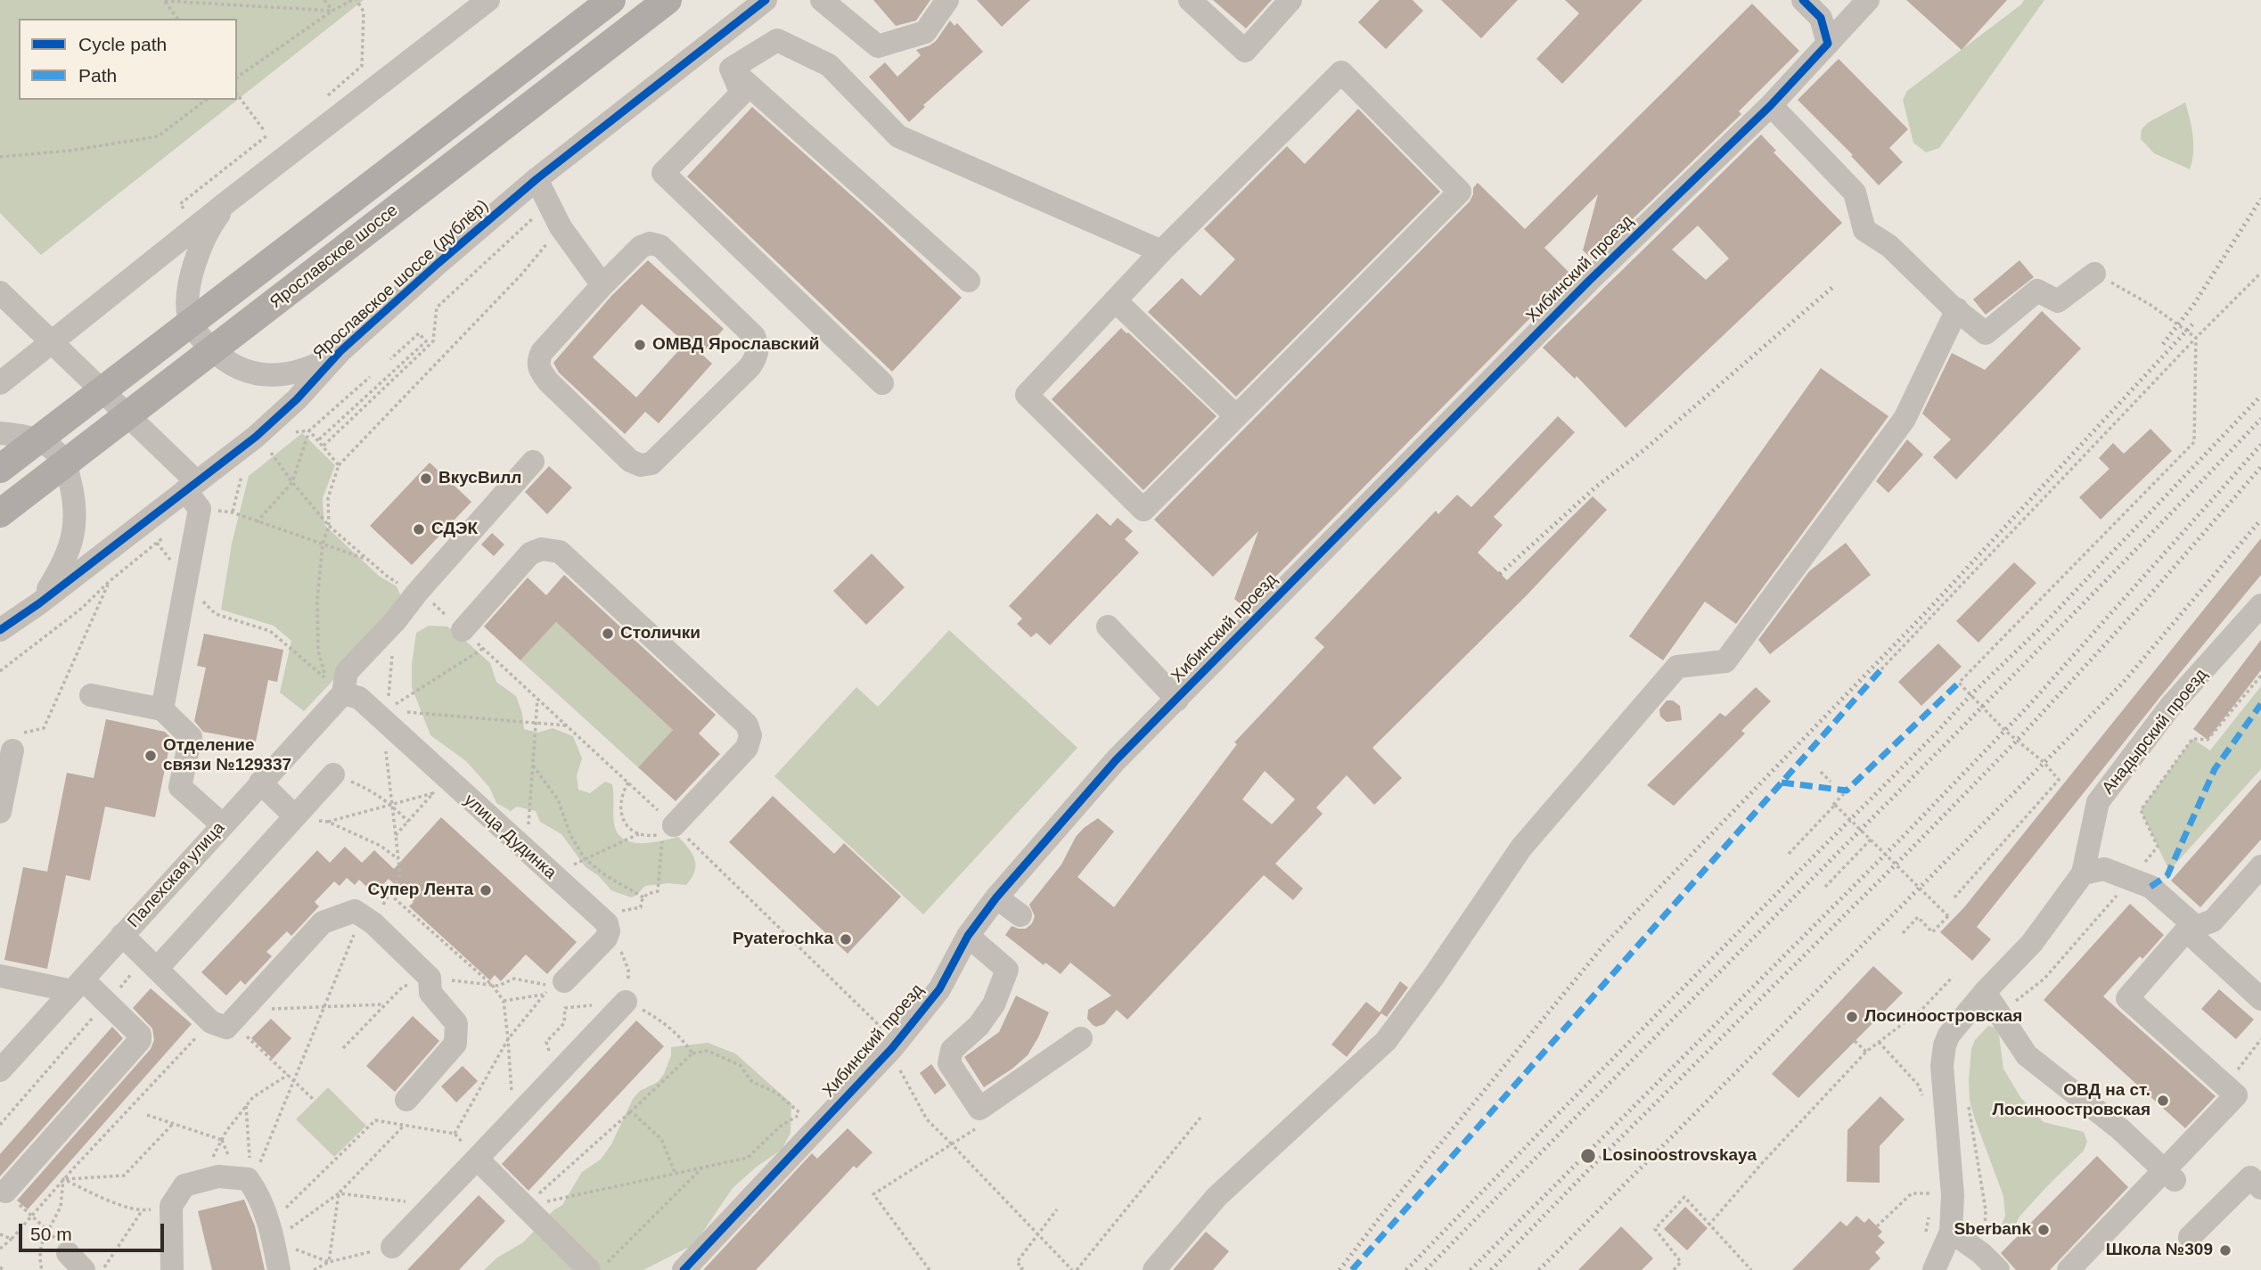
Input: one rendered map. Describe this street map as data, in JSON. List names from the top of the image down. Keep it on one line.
{"streets":{"main road":["Ярославское шоссе"],"street":["Хибинский проезд","Ярославское шоссе (дублёр)","Анадырский проезд","улица Дудинка","Палехская улица"]},"crossings":[["улица Дудинка","Палехская улица"]],"places":["ОМВД Ярославский","ВкусВилл","СДЭК","Столички","Отделение связи №129337","Супер Лента","Pyaterochka","Лосиноостровская","ОВД на ст. Лосиноостровская","Losinoostrovskaya","Sberbank","Школа №309"],"legend":["Cycle path","Path"],"scale_bar":"50 m"}
